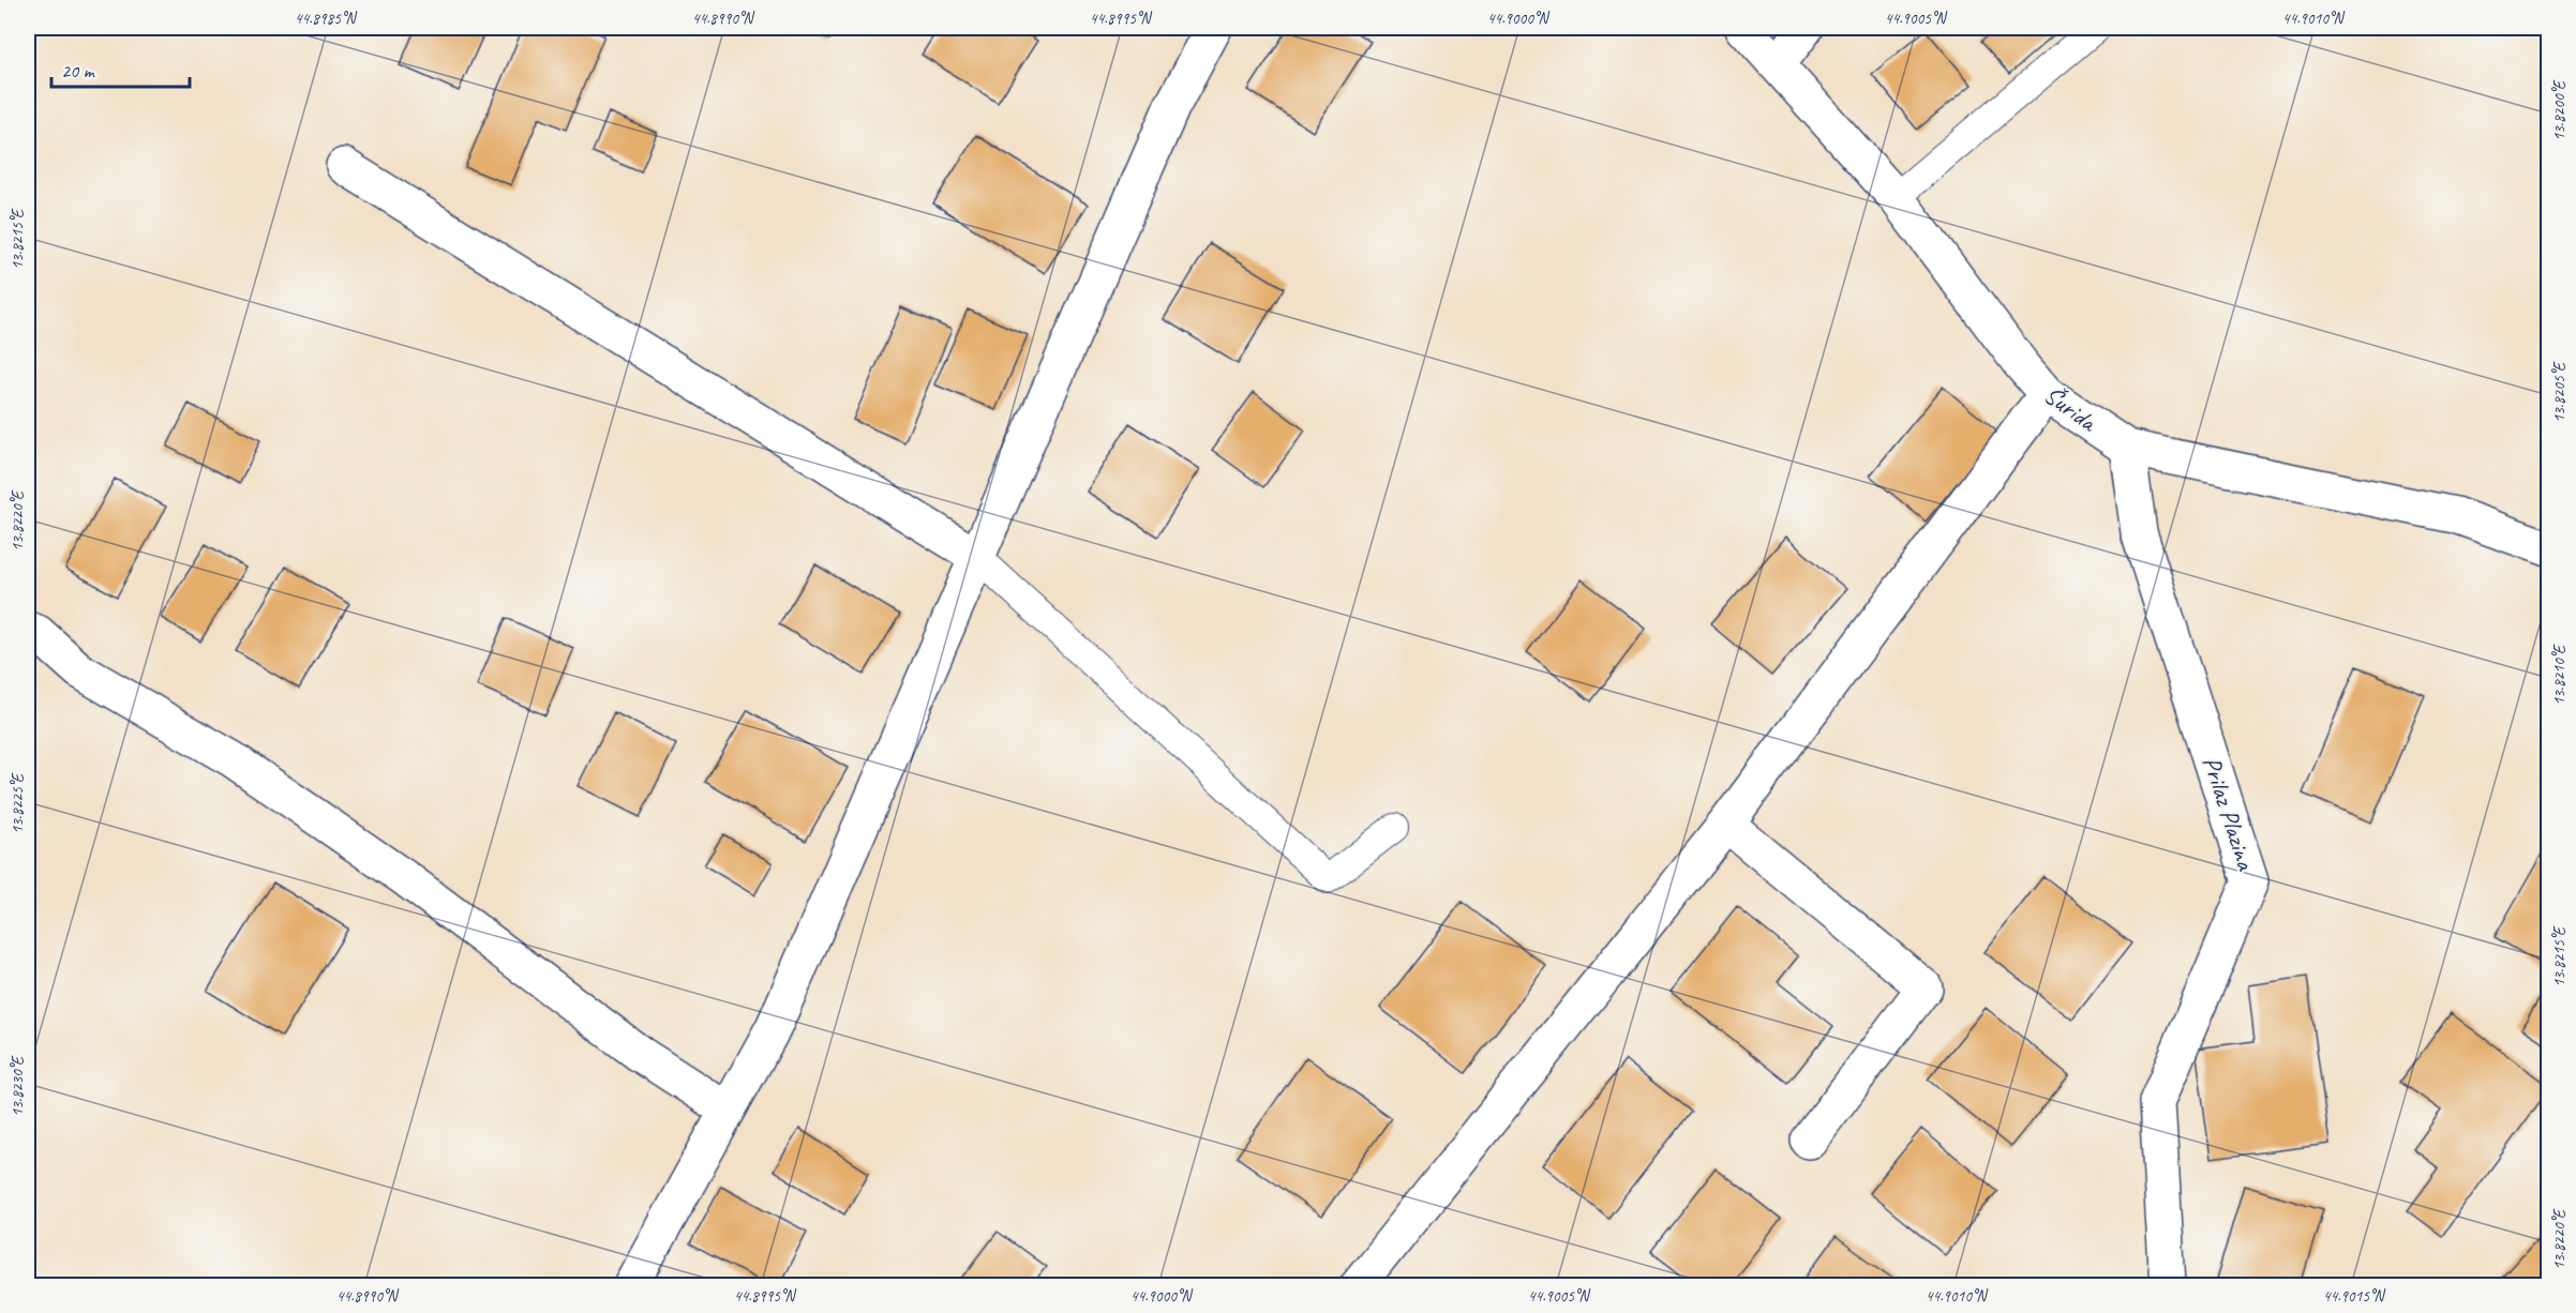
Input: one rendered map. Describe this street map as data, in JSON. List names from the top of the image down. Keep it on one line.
{"streets":{"street":["Šurida","Prilaz Plazina"]},"crossings":[["Šurida","Prilaz Plazina"]],"scale_bar":"20 m","coordinates":["44.8985°N","44.8990°N","44.8995°N","44.9000°N","44.9005°N","44.9010°N","13.8200°E","13.8215°E","13.8205°E","13.8220°E","13.8210°E","13.8225°E","13.8230°E","44.9015°N"]}
